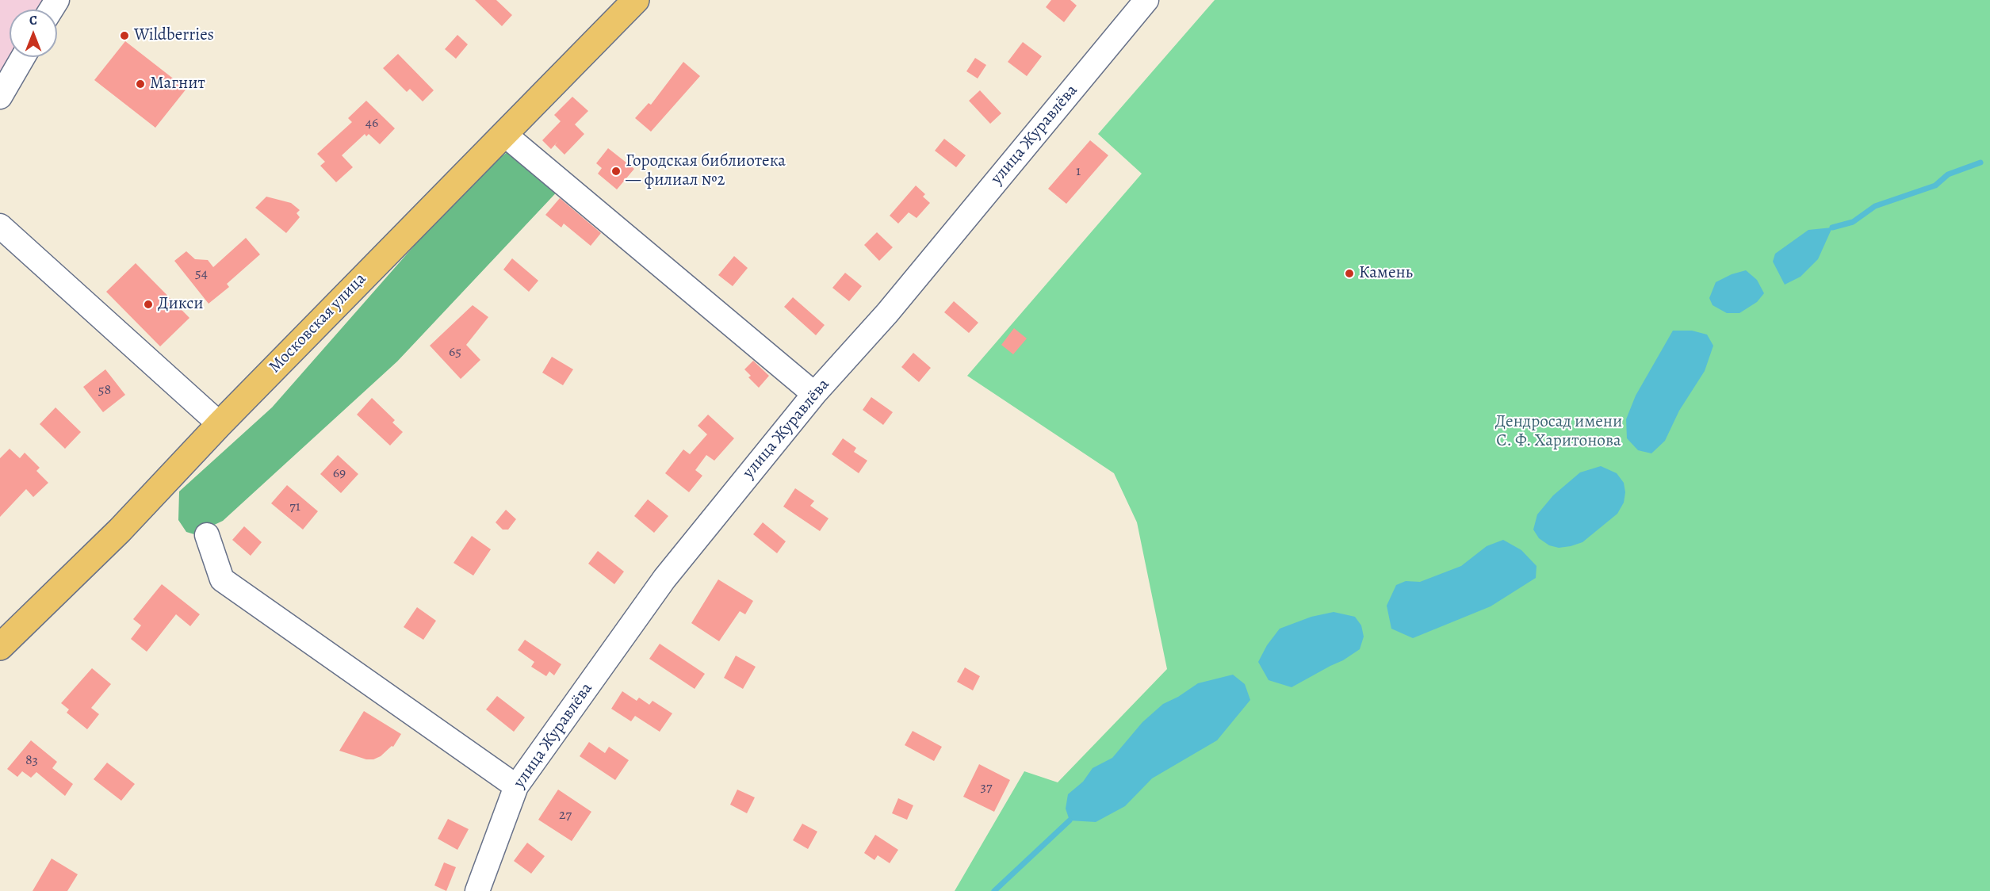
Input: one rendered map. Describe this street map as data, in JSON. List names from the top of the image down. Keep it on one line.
{"streets":{"main road":["Московская улица"],"street":["улица Журавлёва"]},"parks":["Дендросад имени С. Ф. Харитонова"],"places":["Wildberries","Магнит","Городская библиотека — филиал №2","Камень","Дикси"],"house_numbers":["46","1","54","65","58","69","71","83","37","27"],"north":"top"}
